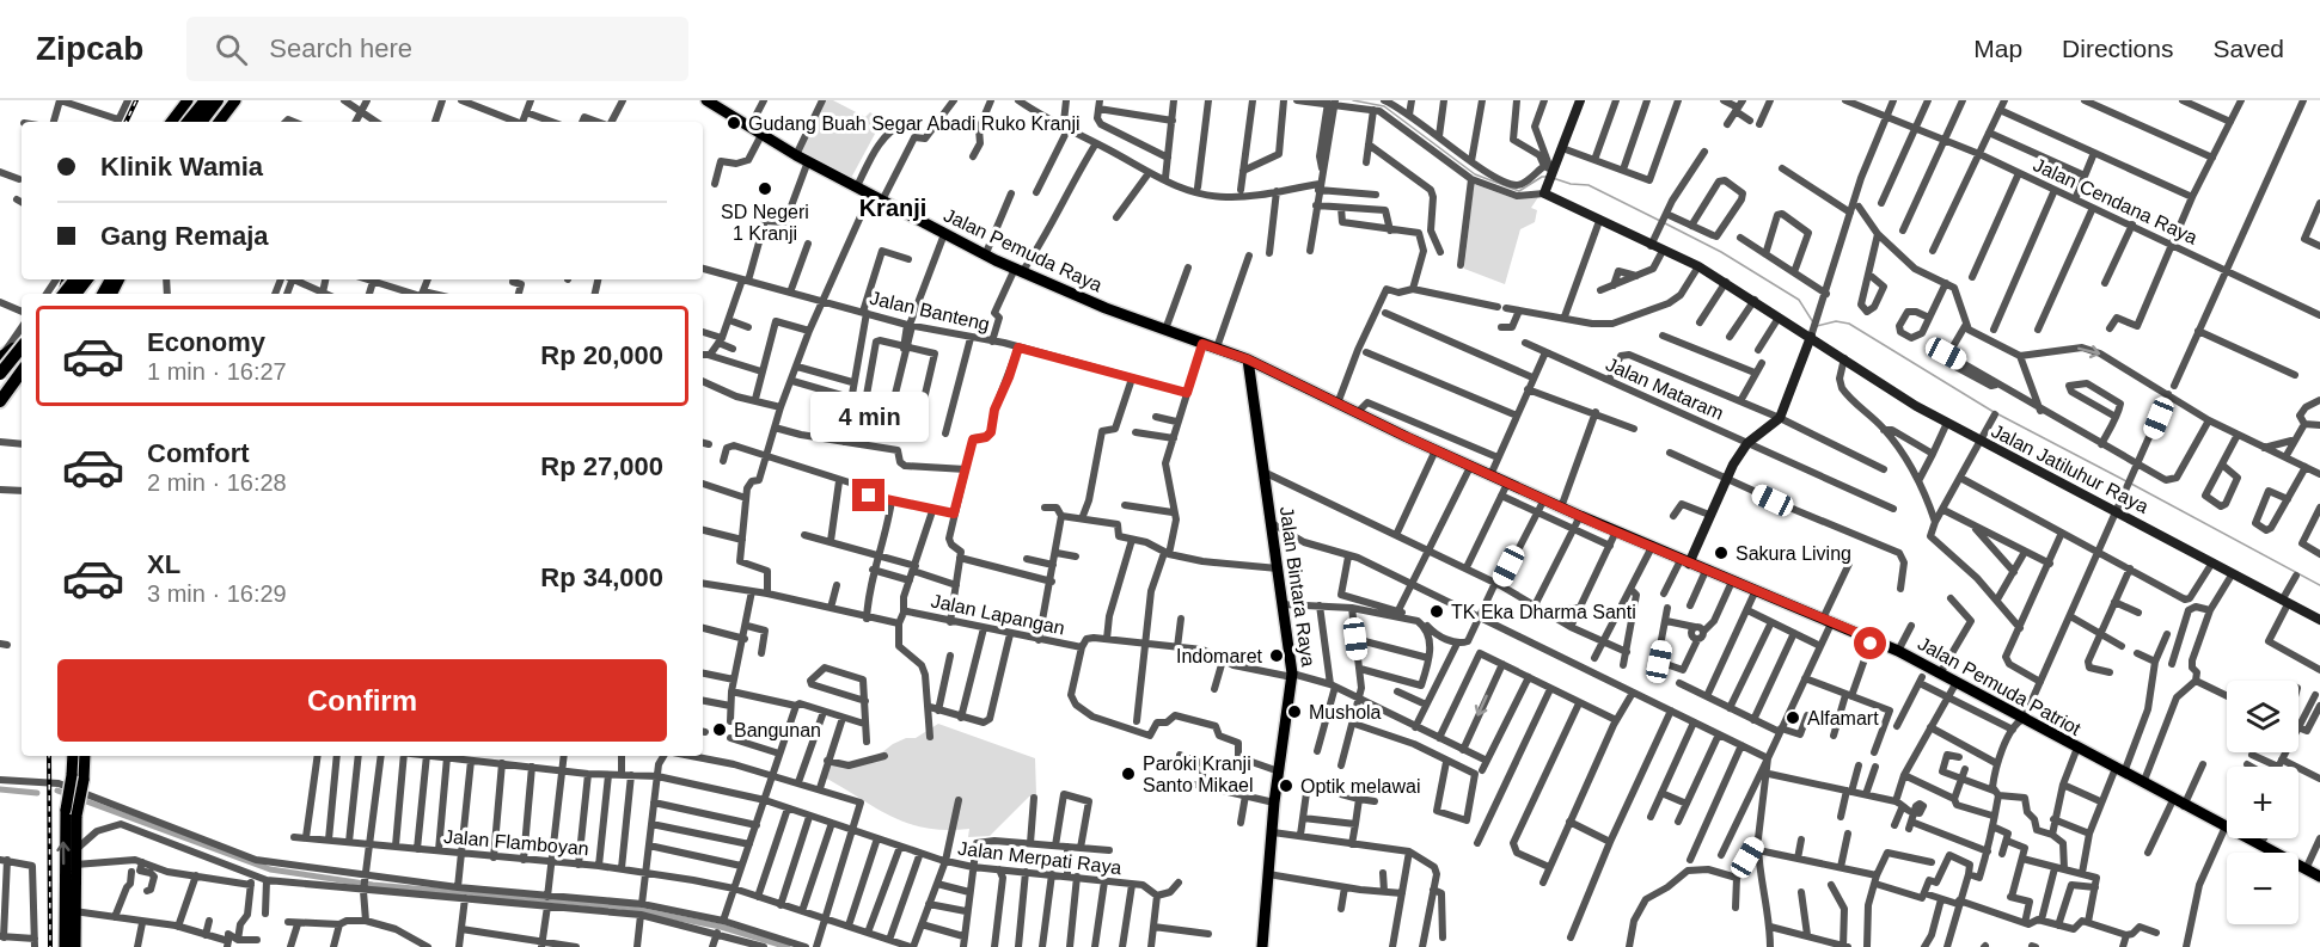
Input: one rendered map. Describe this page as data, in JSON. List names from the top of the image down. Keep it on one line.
{"streets":{"main road":["Jalan Pemuda Raya","Jalan Bintara Raya","Jalan Pemuda Patriot"],"street":["Jalan Cendana Raya","Jalan Banteng","Jalan Mataram","Jalan Jatiluhur Raya","Jalan Lapangan","Jalan Flamboyan","Jalan Merpati Raya"]},"crossings":[["Jalan Pemuda Raya","Jalan Bintara Raya"],["Jalan Pemuda Raya","Jalan Pemuda Patriot"],["Jalan Bintara Raya","Jalan Lapangan"]],"districts":["Kranji"],"places":["Gudang Buah Segar Abadi Ruko Kranji","SD Negeri 1 Kranji","Sakura Living","TK Eka Dharma Santi","Indomaret","Mushola","Alfamart","Bangunan","Paroki Kranji Santo Mikael","Optik melawai"],"page":{"header":"Zipcab","search":"Search here","nav":["Map","Directions","Saved"],"banner":["Klinik Wamia","Gang Remaja"],"list":[{"name":"Economy","note":"1 min · 16:27","value":"Rp 20,000"},{"name":"Comfort","note":"2 min · 16:28","value":"Rp 27,000"},{"name":"XL","note":"3 min · 16:29","value":"Rp 34,000"}],"bubble":"4 min","buttons":"Confirm","map_buttons":["+","−"]}}
